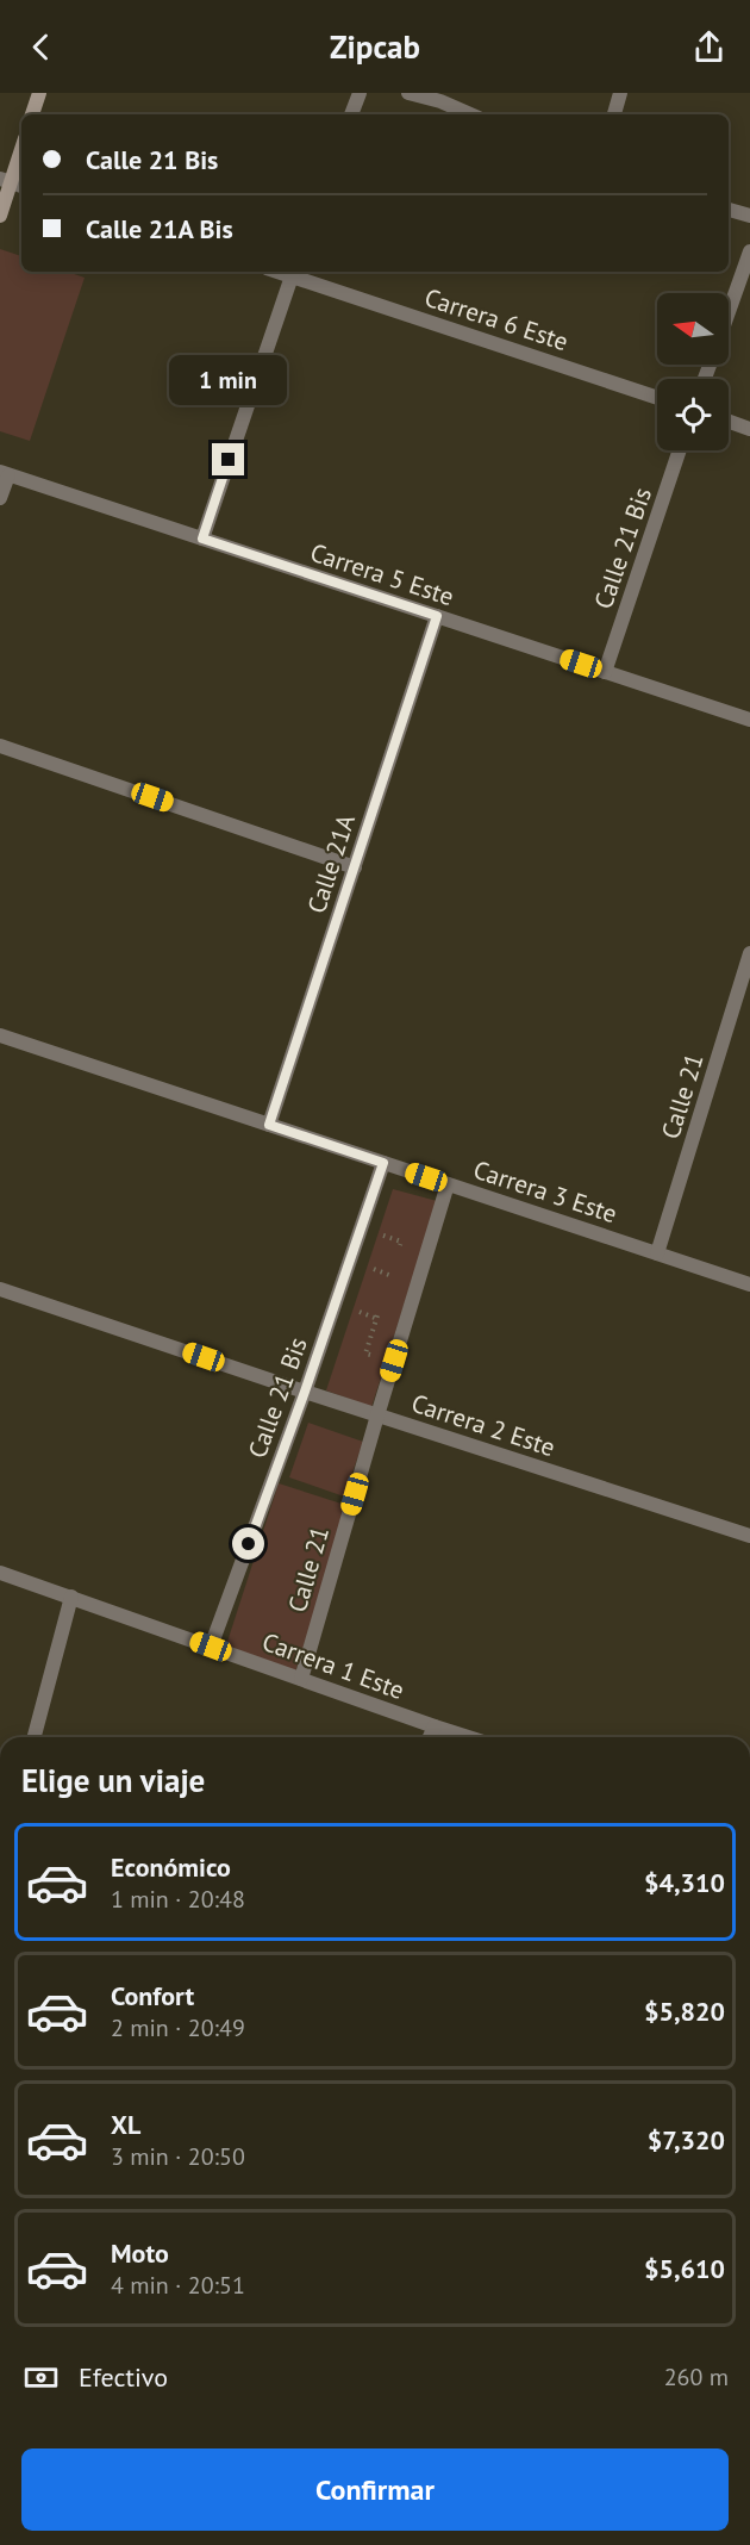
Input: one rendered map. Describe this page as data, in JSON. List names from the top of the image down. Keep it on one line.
{"streets":{"street":["Carrera 6 Este","Calle 21 Bis","Carrera 5 Este","Calle 21A","Calle 21","Carrera 3 Este","Carrera 2 Este","Carrera 1 Este"]},"crossings":[["Calle 21 Bis","Carrera 5 Este"],["Calle 21 Bis","Carrera 3 Este"],["Calle 21 Bis","Carrera 2 Este"],["Calle 21 Bis","Carrera 1 Este"],["Carrera 5 Este","Calle 21A"],["Calle 21A","Carrera 3 Este"],["Calle 21","Carrera 3 Este"],["Calle 21","Carrera 2 Este"],["Calle 21","Carrera 1 Este"]],"north":"left","page":{"header":"Zipcab","banner":["Calle 21 Bis","Calle 21A Bis"],"bubble":"1 min","heading":"Elige un viaje","list":[{"name":"Económico","note":"1 min · 20:48","value":"$4,310"},{"name":"Confort","note":"2 min · 20:49","value":"$5,820"},{"name":"XL","note":"3 min · 20:50","value":"$7,320"},{"name":"Moto","note":"4 min · 20:51","value":"$5,610"}],"pay":["Efectivo","260 m"],"buttons":"Confirmar"}}
